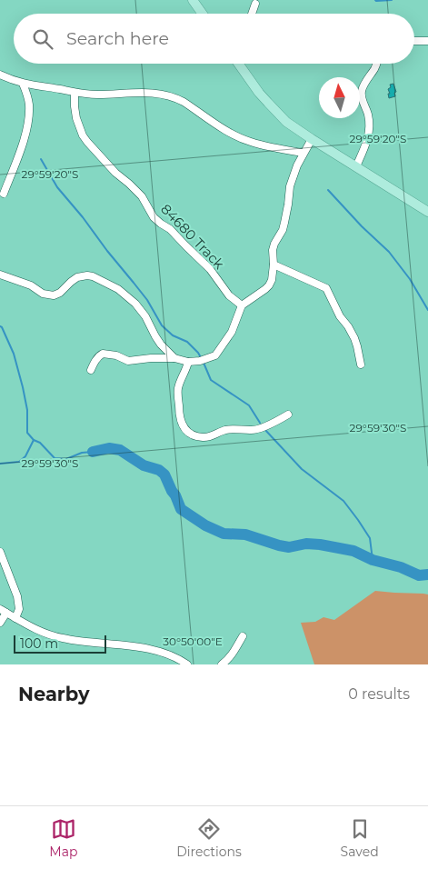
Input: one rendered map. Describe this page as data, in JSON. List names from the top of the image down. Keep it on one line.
{"streets":{"street":["84680 Track"]},"scale_bar":"100 m","north":"top","page":{"search":"Search here","scale":"100 m","heading":["Nearby","0 results"],"nav":["Map","Directions","Saved"]},"coordinates":["29°59'20\"S","29°59'30\"S","30°50'00\"E"]}
